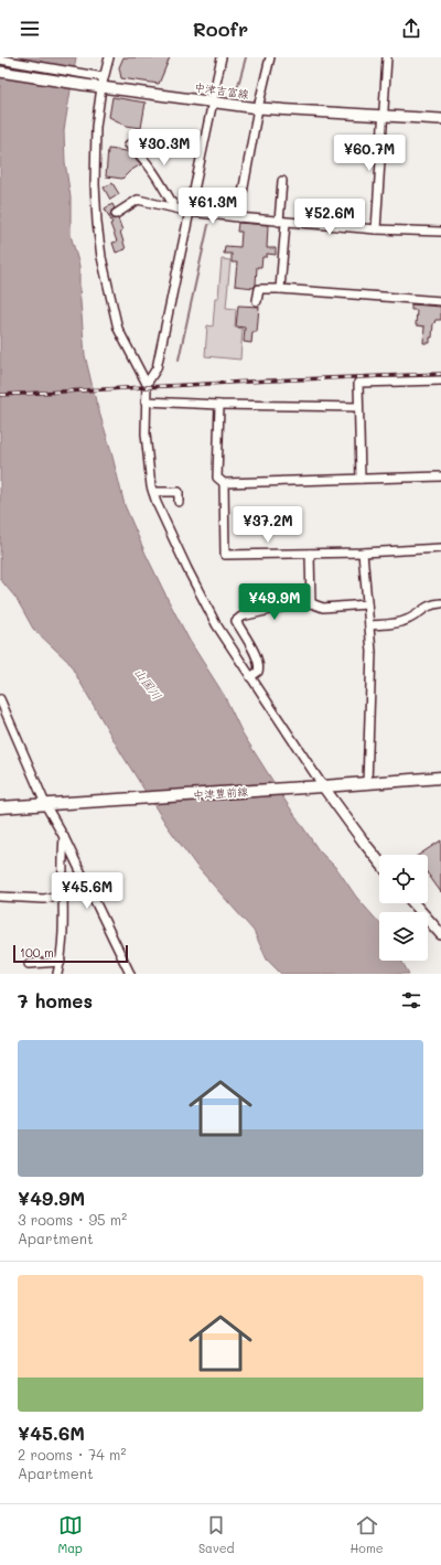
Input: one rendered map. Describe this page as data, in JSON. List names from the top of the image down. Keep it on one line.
{"streets":{"main road":["中津吉富線","中津豊前線"]},"water":["山国川"],"scale_bar":"100 m","page":{"header":"Roofr","price":["¥30.3M","¥60.7M","¥61.3M","¥52.6M","¥37.2M","¥49.9M","¥45.6M"],"scale":"100 m","heading":"7 homes","list":[{"name":"¥49.9M","note":"3 rooms · 95 m² · Apartment"},{"name":"¥45.6M","note":"2 rooms · 74 m² · Apartment"}],"tabs":["Map","Saved","Home"]}}
